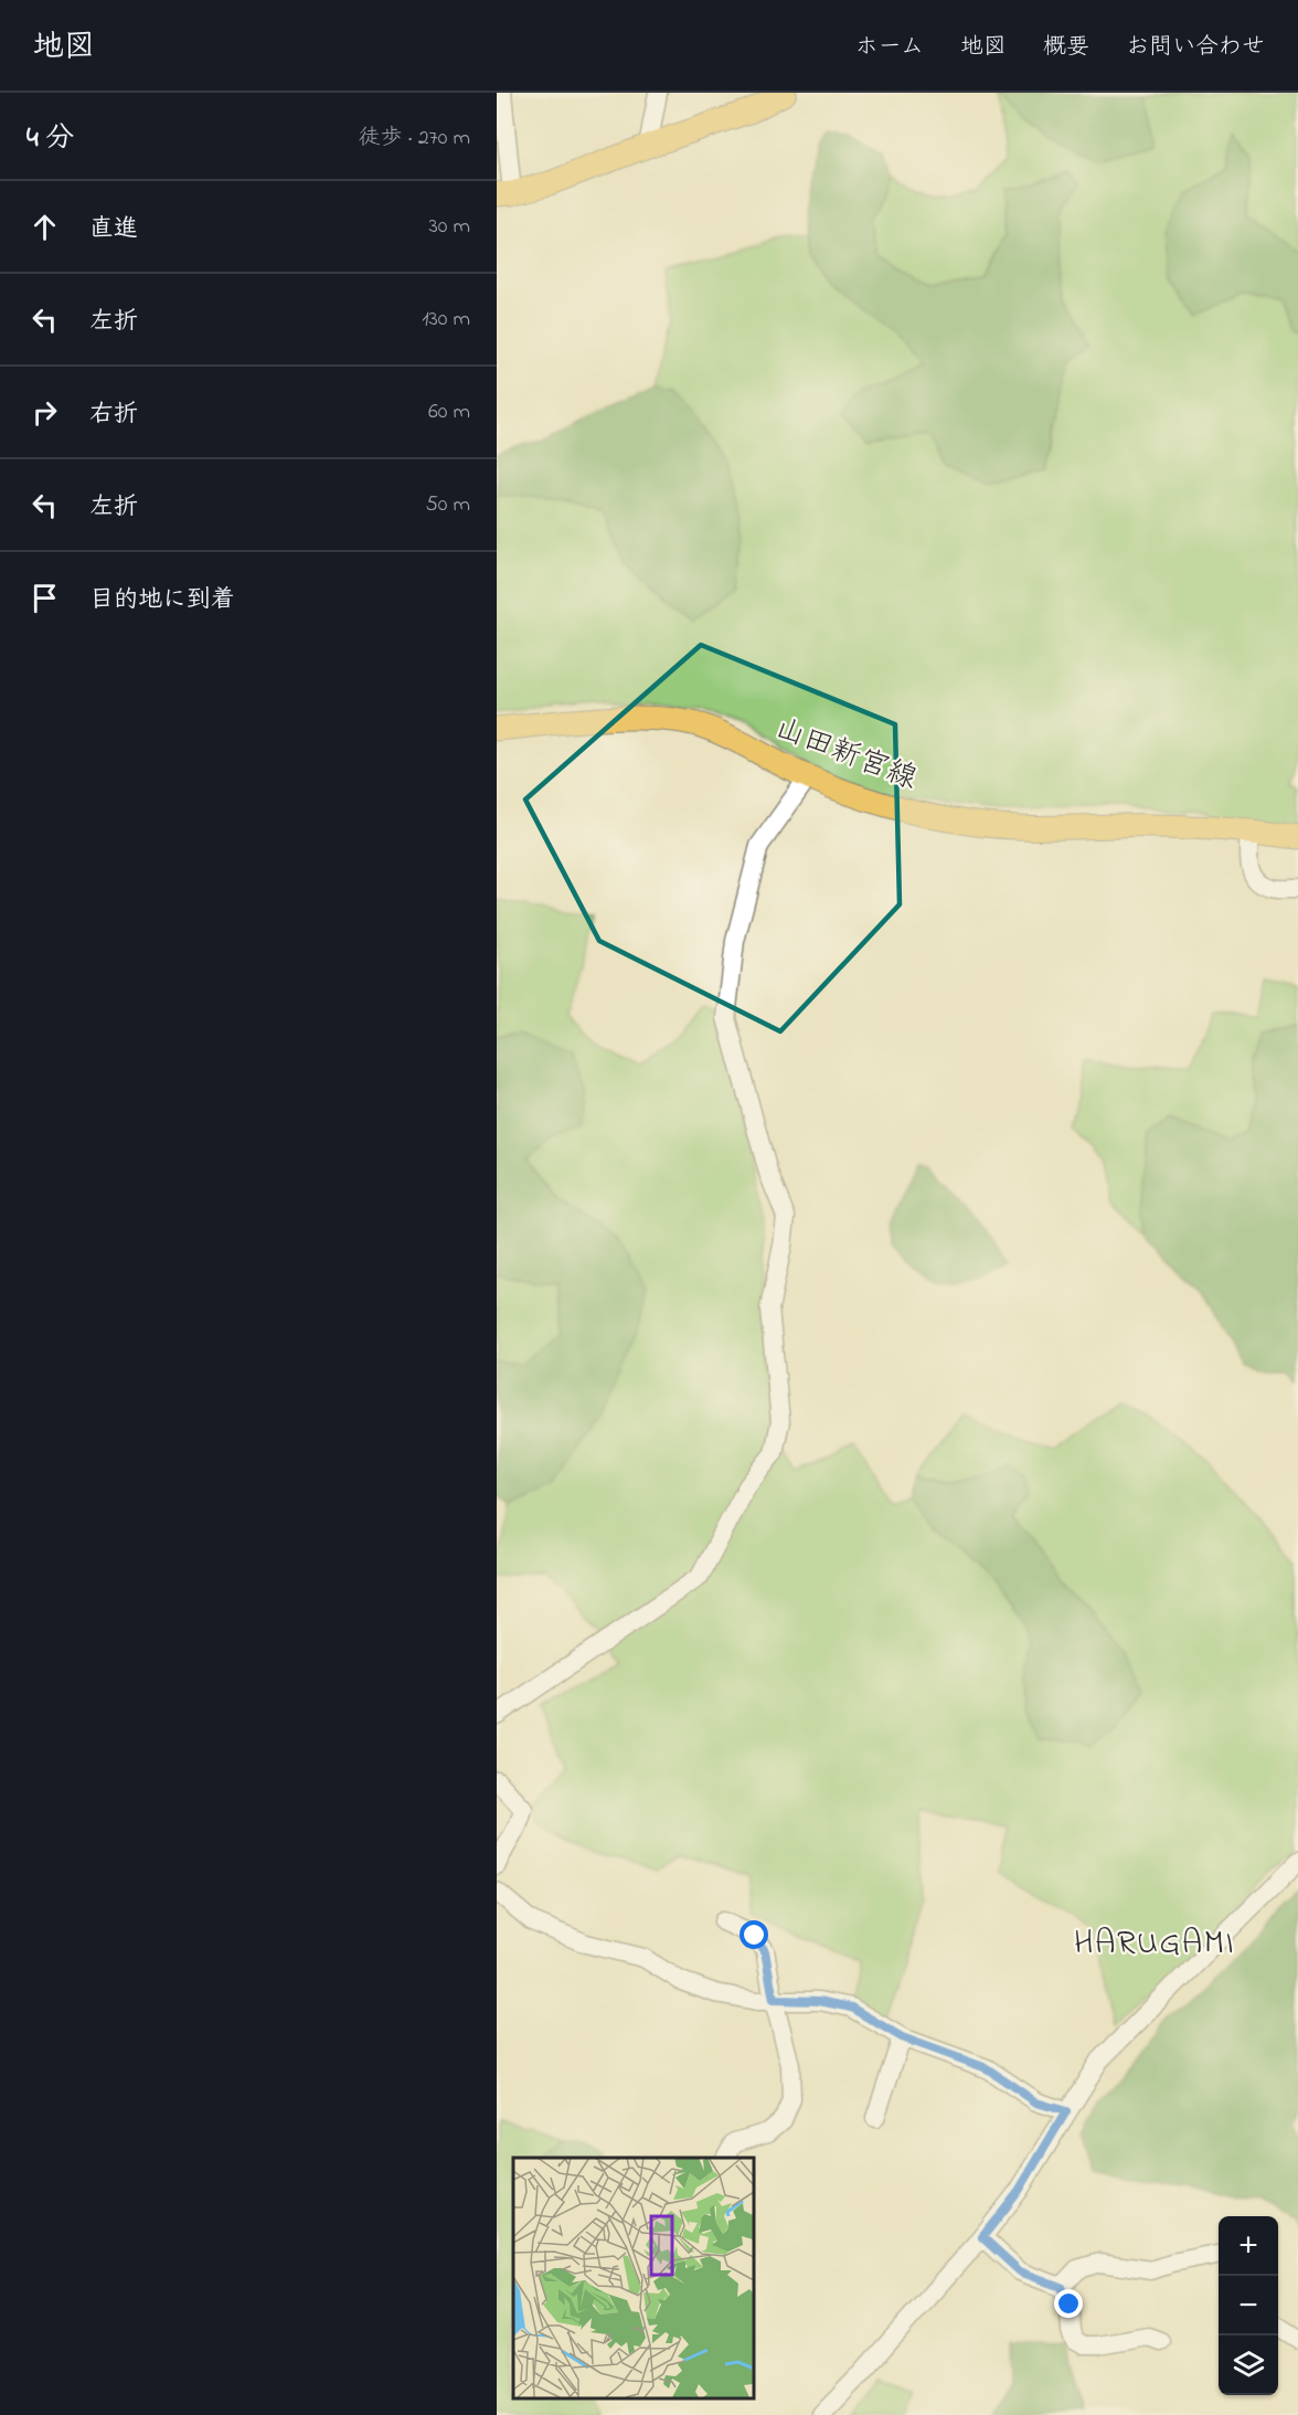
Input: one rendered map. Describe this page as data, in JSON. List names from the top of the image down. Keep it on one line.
{"streets":{"main road":["山田新宮線"]},"districts":["HARUGAMI"],"page":{"header":"地図","nav":["ホーム","地図","概要","お問い合わせ"],"heading":["4 分","徒歩 · 270 m"],"list":[["直進","30 m"],["左折","130 m"],["右折","60 m"],["左折","50 m"],"目的地に到着"],"map_buttons":["+","−"]}}
